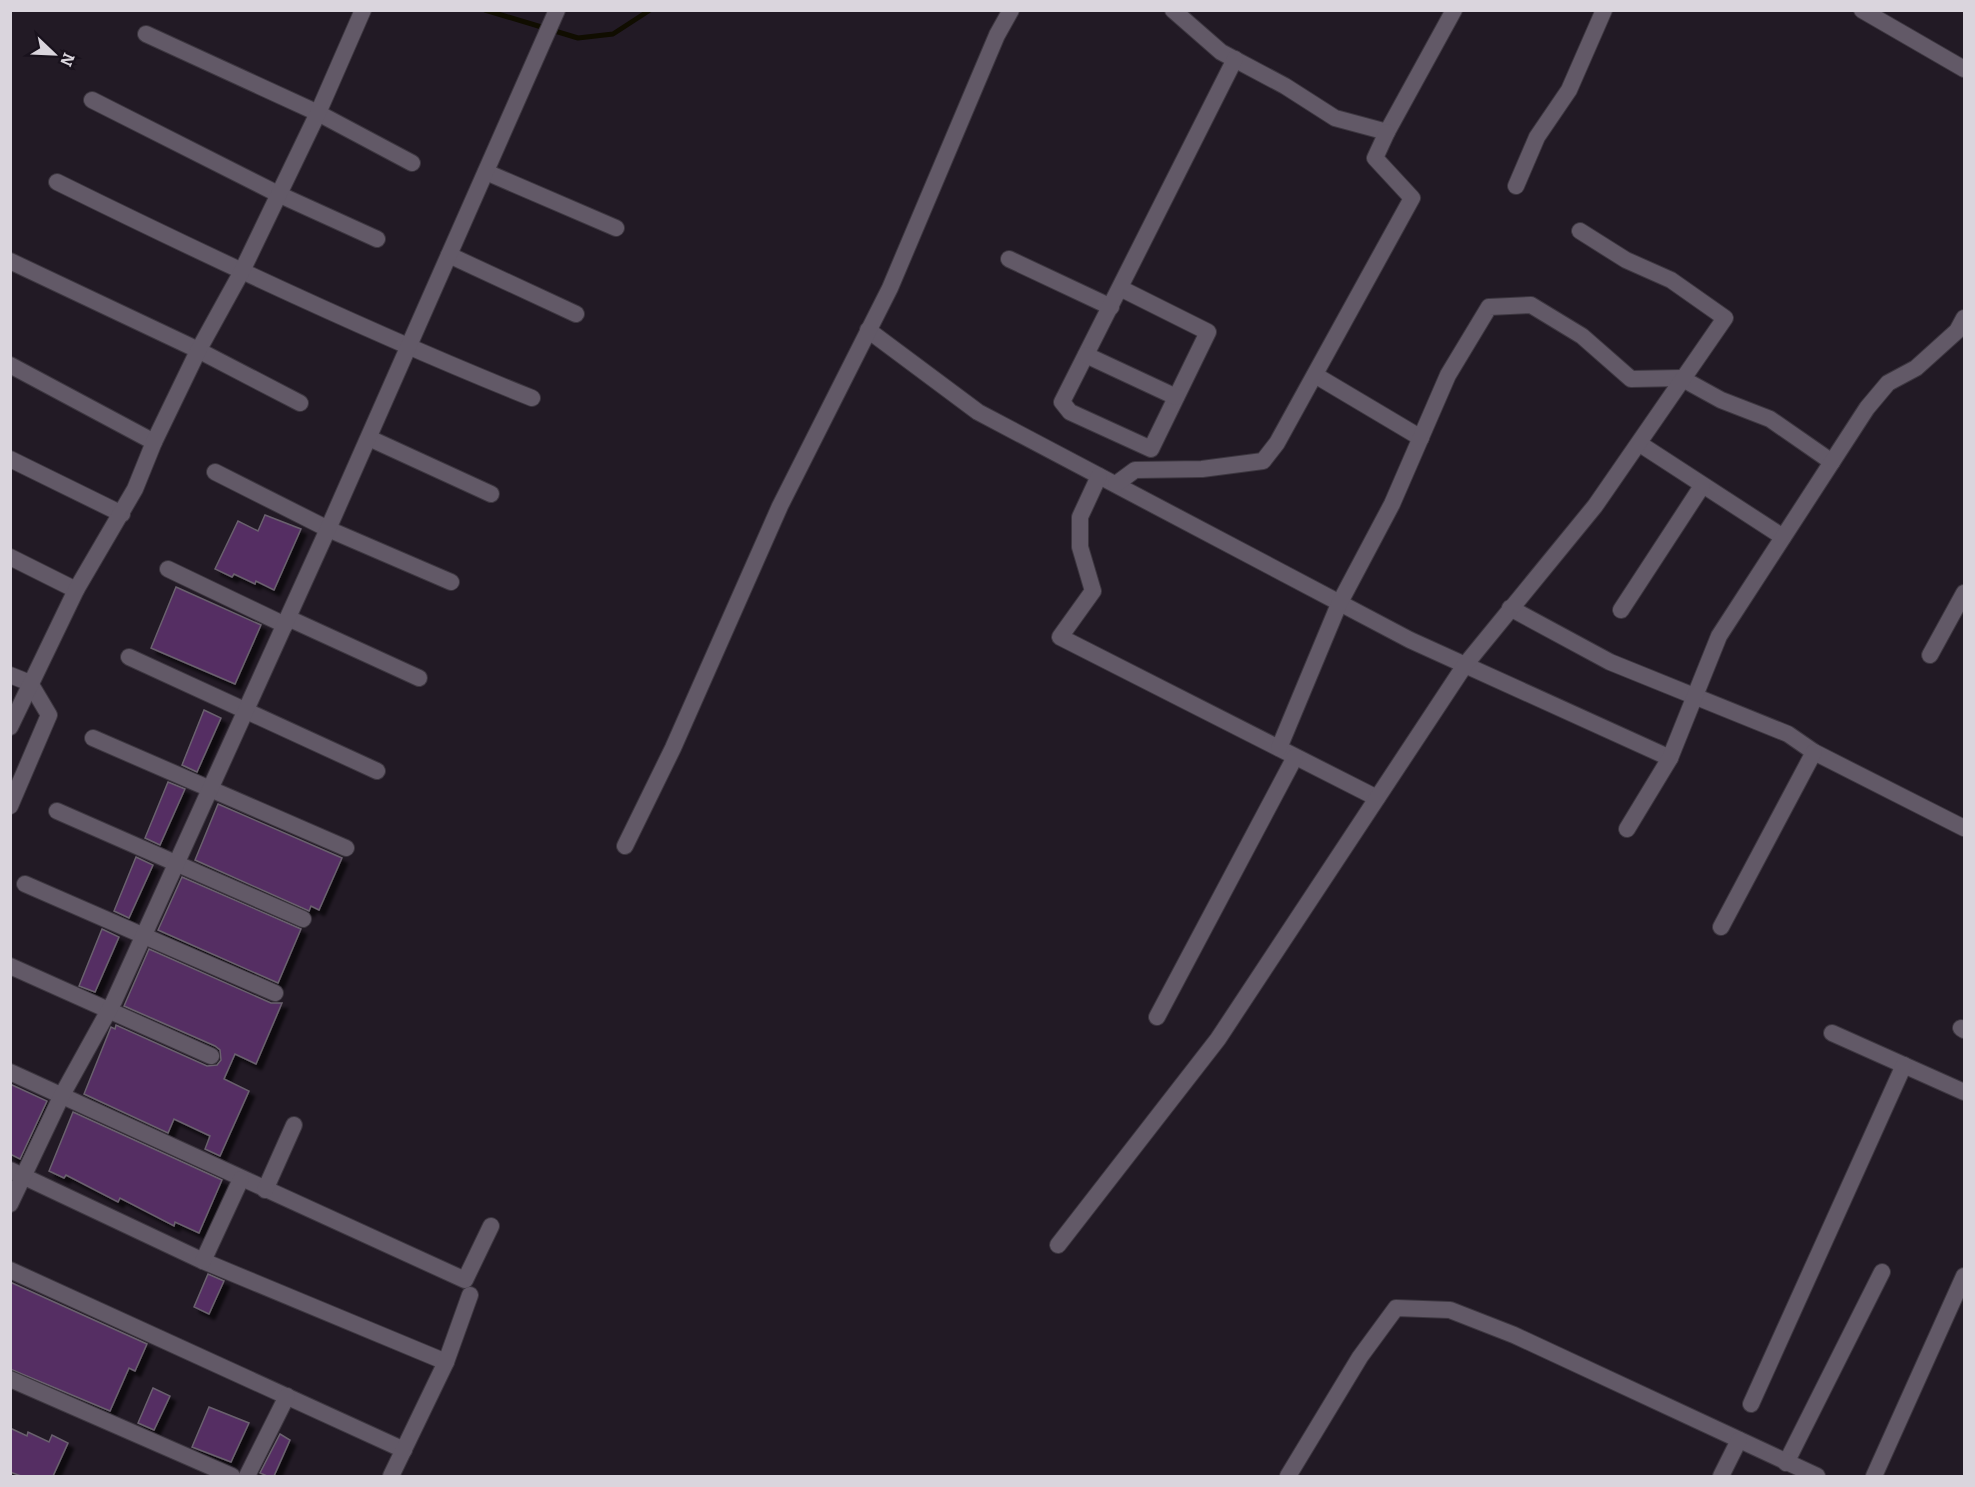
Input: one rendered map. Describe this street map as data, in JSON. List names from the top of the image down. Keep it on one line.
{"north":"bottom right"}
